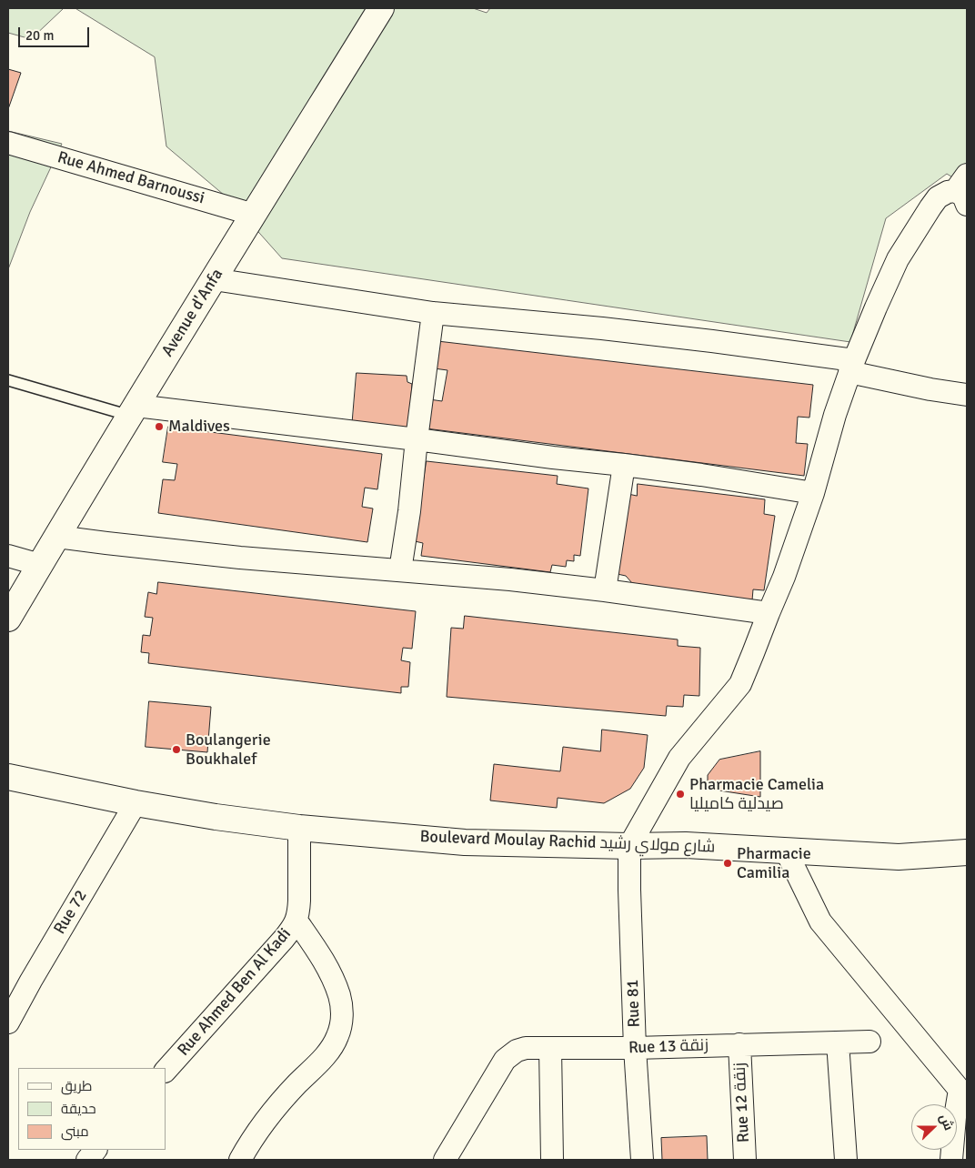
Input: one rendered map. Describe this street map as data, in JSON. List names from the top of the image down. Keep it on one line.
{"streets":{"main road":["Avenue d'Anfa","Boulevard Moulay Rachid شارع مولاي رشيد"],"street":["Rue Ahmed Barnoussi","Rue 72","Rue Ahmed Ben Al Kadi","Rue 81","Rue 13 زنقة","Rue 12 زنقة"]},"crossings":[["Rue Ahmed Barnoussi","Avenue d'Anfa"],["Boulevard Moulay Rachid شارع مولاي رشيد","Rue 72"],["Boulevard Moulay Rachid شارع مولاي رشيد","Rue Ahmed Ben Al Kadi"],["Boulevard Moulay Rachid شارع مولاي رشيد","Rue 81"],["Rue 81","Rue 13 زنقة"],["Rue 13 زنقة","Rue 12 زنقة"]],"places":["Maldives","Boulangerie Boukhalef","Pharmacie Camelia صيدلية كاميليا","Pharmacie Camilia"],"legend":["طريق","حديقة","مبنى"],"scale_bar":"20 m","north":"right"}
